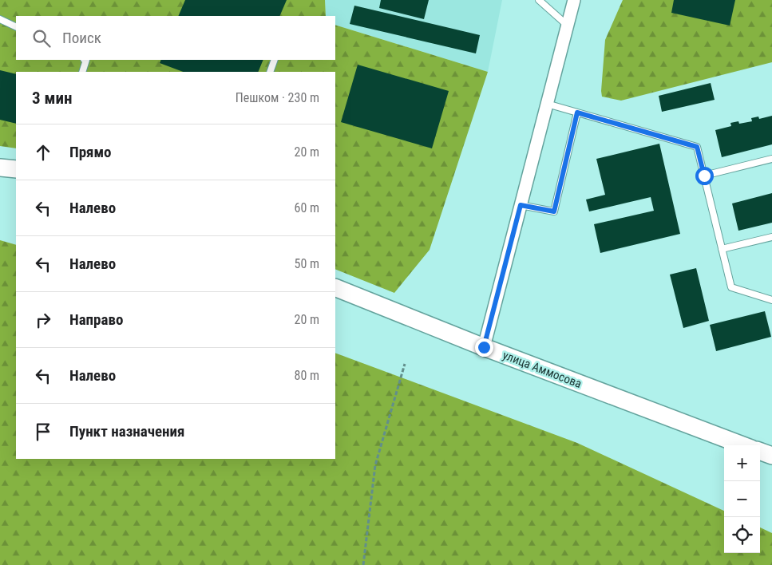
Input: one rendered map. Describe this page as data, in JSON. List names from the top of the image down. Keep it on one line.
{"streets":{"street":["улица Аммосова"]},"page":{"search":"Поиск","heading":["3 мин","Пешком · 230 m"],"list":[["Прямо","20 m"],["Налево","60 m"],["Налево","50 m"],["Направо","20 m"],["Налево","80 m"],"Пункт назначения"],"map_buttons":["+","−"]}}
